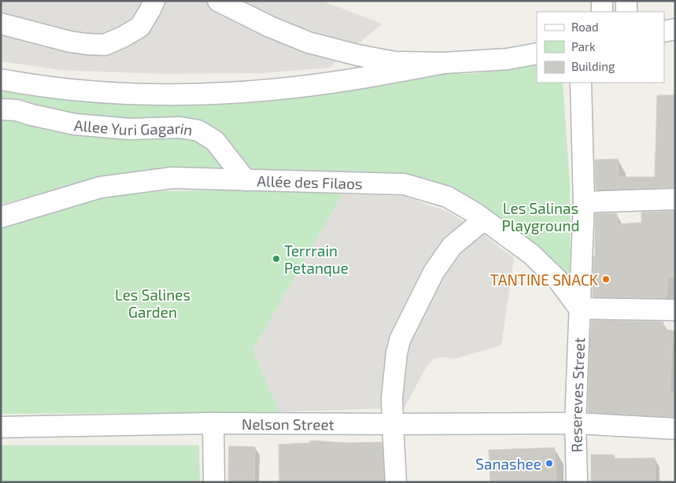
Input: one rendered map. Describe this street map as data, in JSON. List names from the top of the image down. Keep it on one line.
{"streets":{"street":["Allee Yuri Gagarin","Allée des Filaos","Resereves Street","Nelson Street"]},"crossings":[["Allee Yuri Gagarin","Allée des Filaos"],["Allée des Filaos","Resereves Street"],["Resereves Street","Nelson Street"]],"parks":["Les Salinas Playground","Les Salines Garden"],"places":["Terrrain Petanque","TANTINE SNACK","Sanashee"],"legend":["Road","Park","Building"]}
